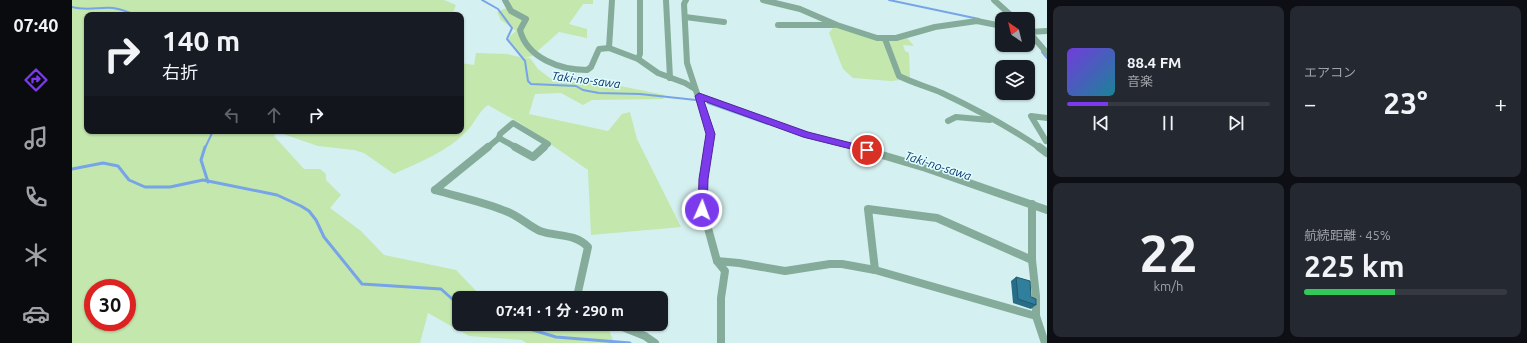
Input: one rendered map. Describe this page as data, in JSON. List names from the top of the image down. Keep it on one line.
{"water":["Taki-no-sawa"],"north":"top left","page":{"tabs":"07:40","tile":["エアコン",["22","km/h"],["航続距離 · 45%","225 km"]],"turn":["140 m","右折"],"song":["88.4 FM","音楽"],"heat":["−","23°","+"],"limit":"30","trip":"07:41 · 1 分 · 290 m"}}
